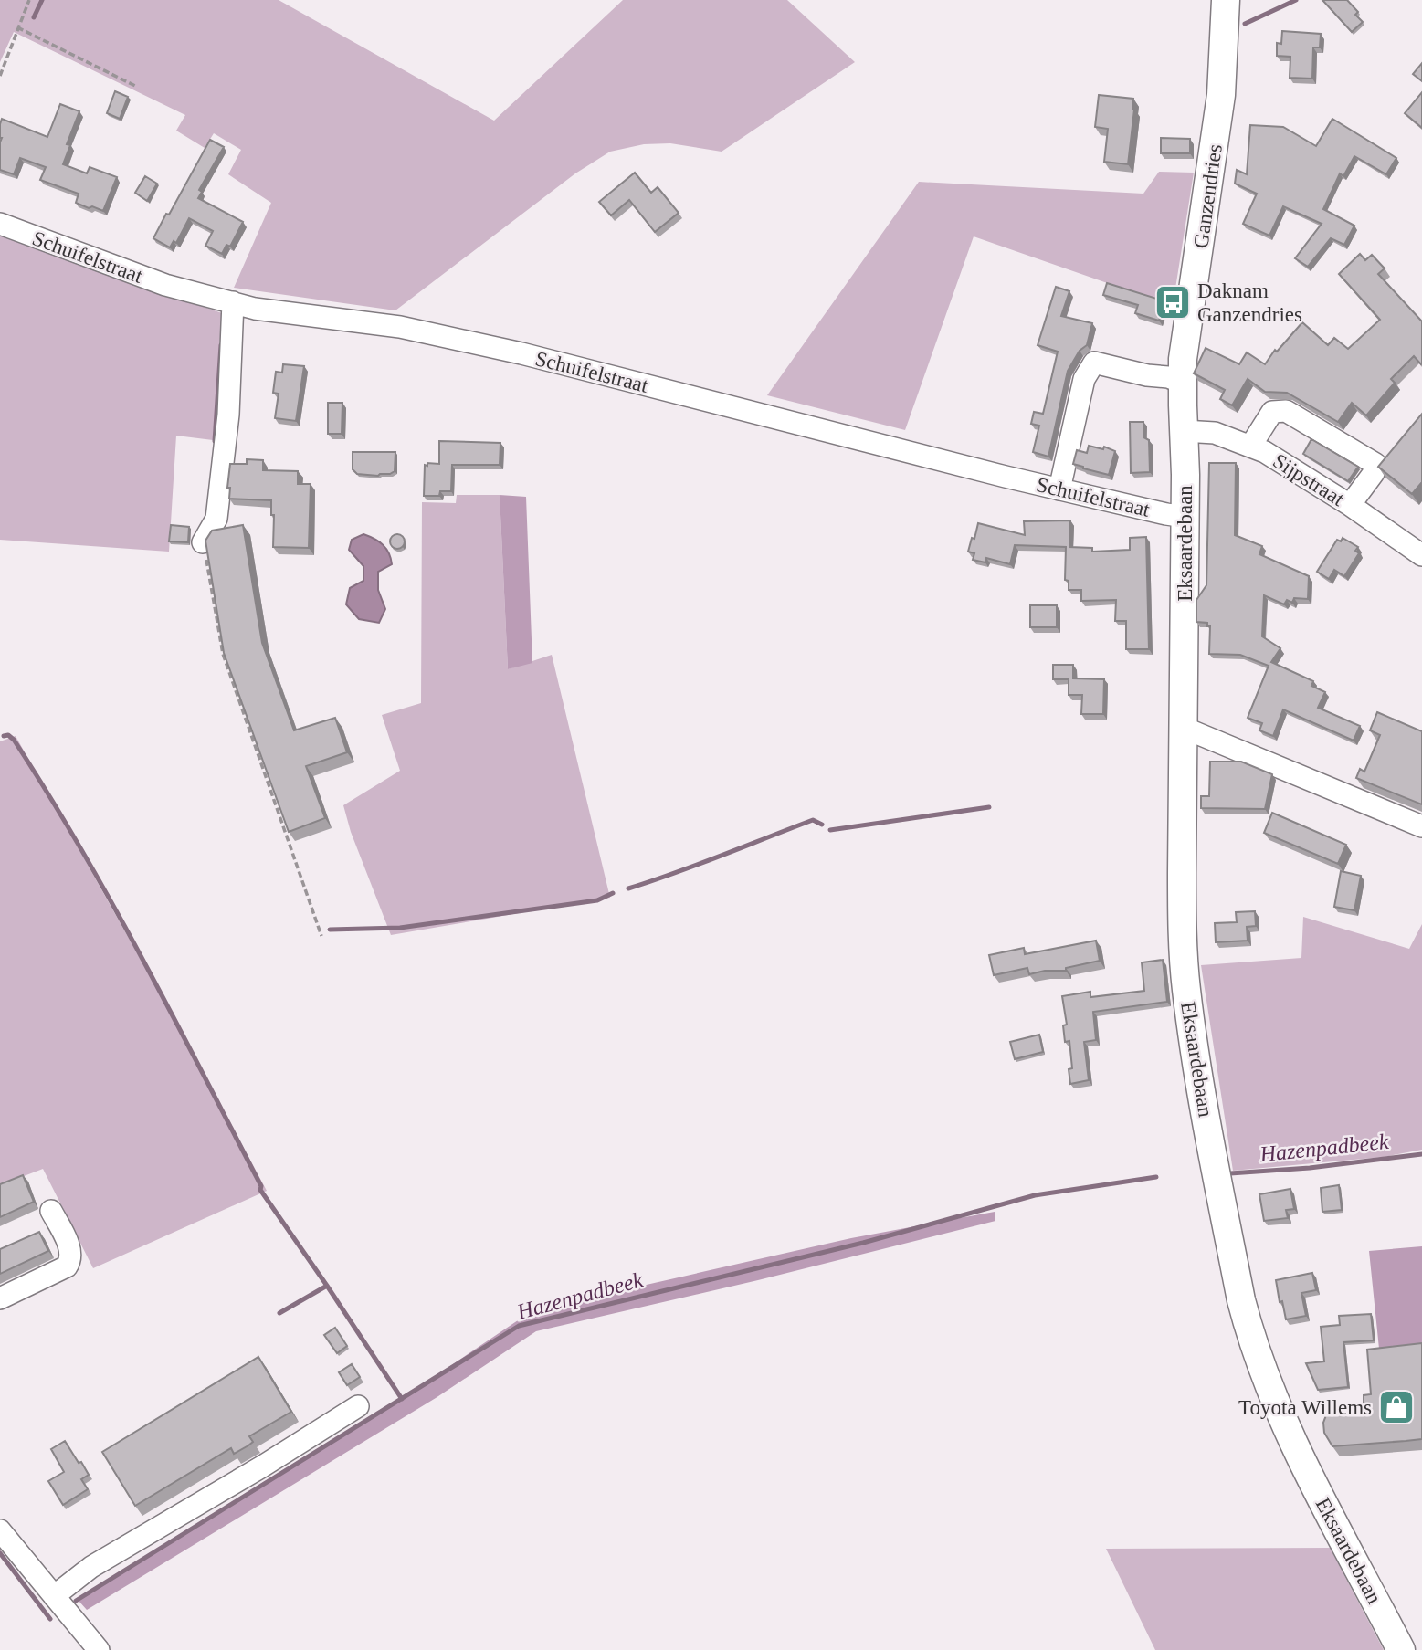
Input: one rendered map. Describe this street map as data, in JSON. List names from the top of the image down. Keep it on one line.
{"streets":{"main road":["Ganzendries","Eksaardebaan"],"street":["Schuifelstraat","Sijpstraat"]},"crossings":[["Ganzendries","Sijpstraat"],["Ganzendries","Eksaardebaan"],["Schuifelstraat","Eksaardebaan"],["Sijpstraat","Eksaardebaan"]],"water":["Hazenpadbeek"],"places":{"bus stop":["Daknam Ganzendries"],"shop":["Toyota Willems"]}}
